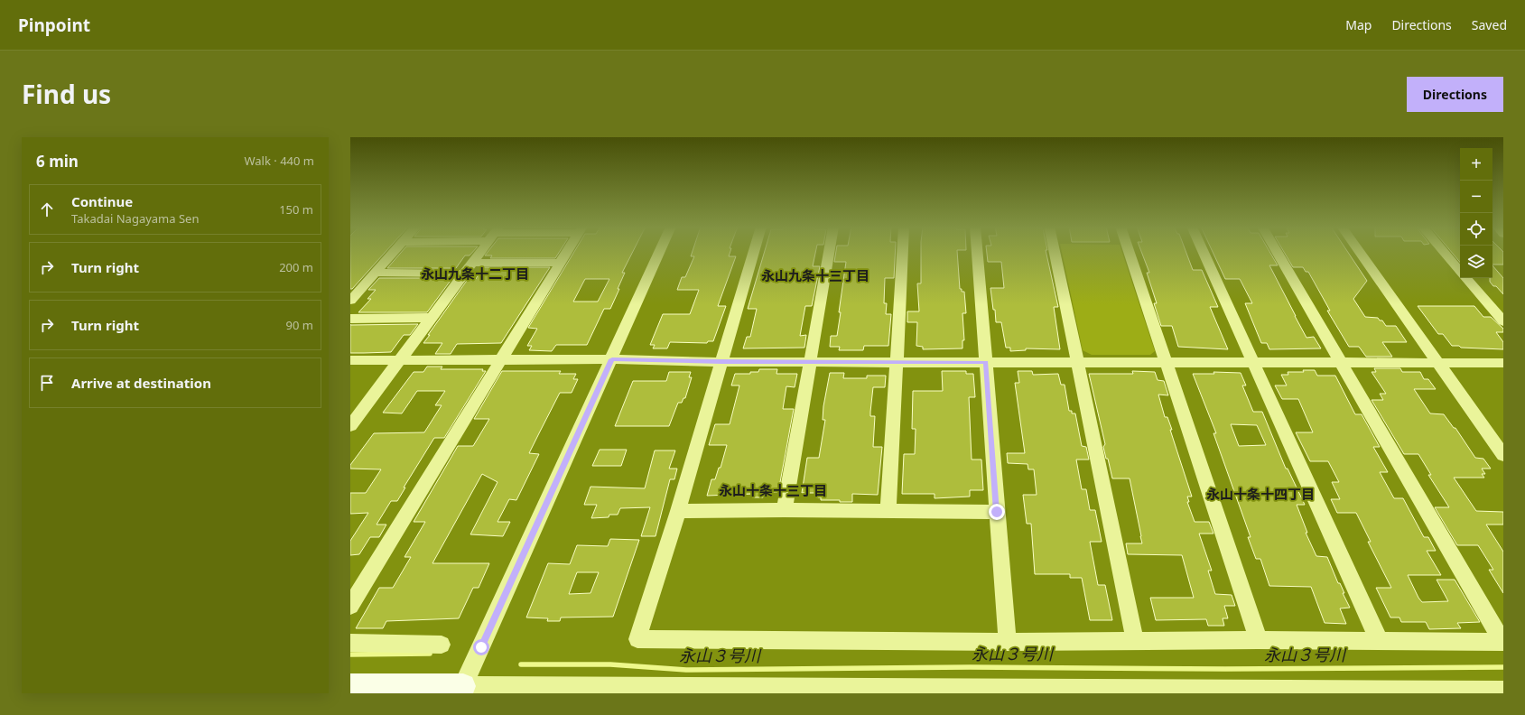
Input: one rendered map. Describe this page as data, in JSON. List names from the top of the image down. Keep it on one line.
{"districts":["永山九条十二丁目","永山九条十三丁目","永山十条十三丁目","永山十条十四丁目"],"water":["永山３号川"],"page":{"header":"Pinpoint","nav":["Map","Directions","Saved"],"title":"Find us","buttons":"Directions","heading":["6 min","Walk · 440 m"],"map_buttons":["+","−"],"list":[["Continue","Takadai Nagayama Sen","150 m"],["Turn right","200 m"],["Turn right","90 m"],"Arrive at destination"]}}
